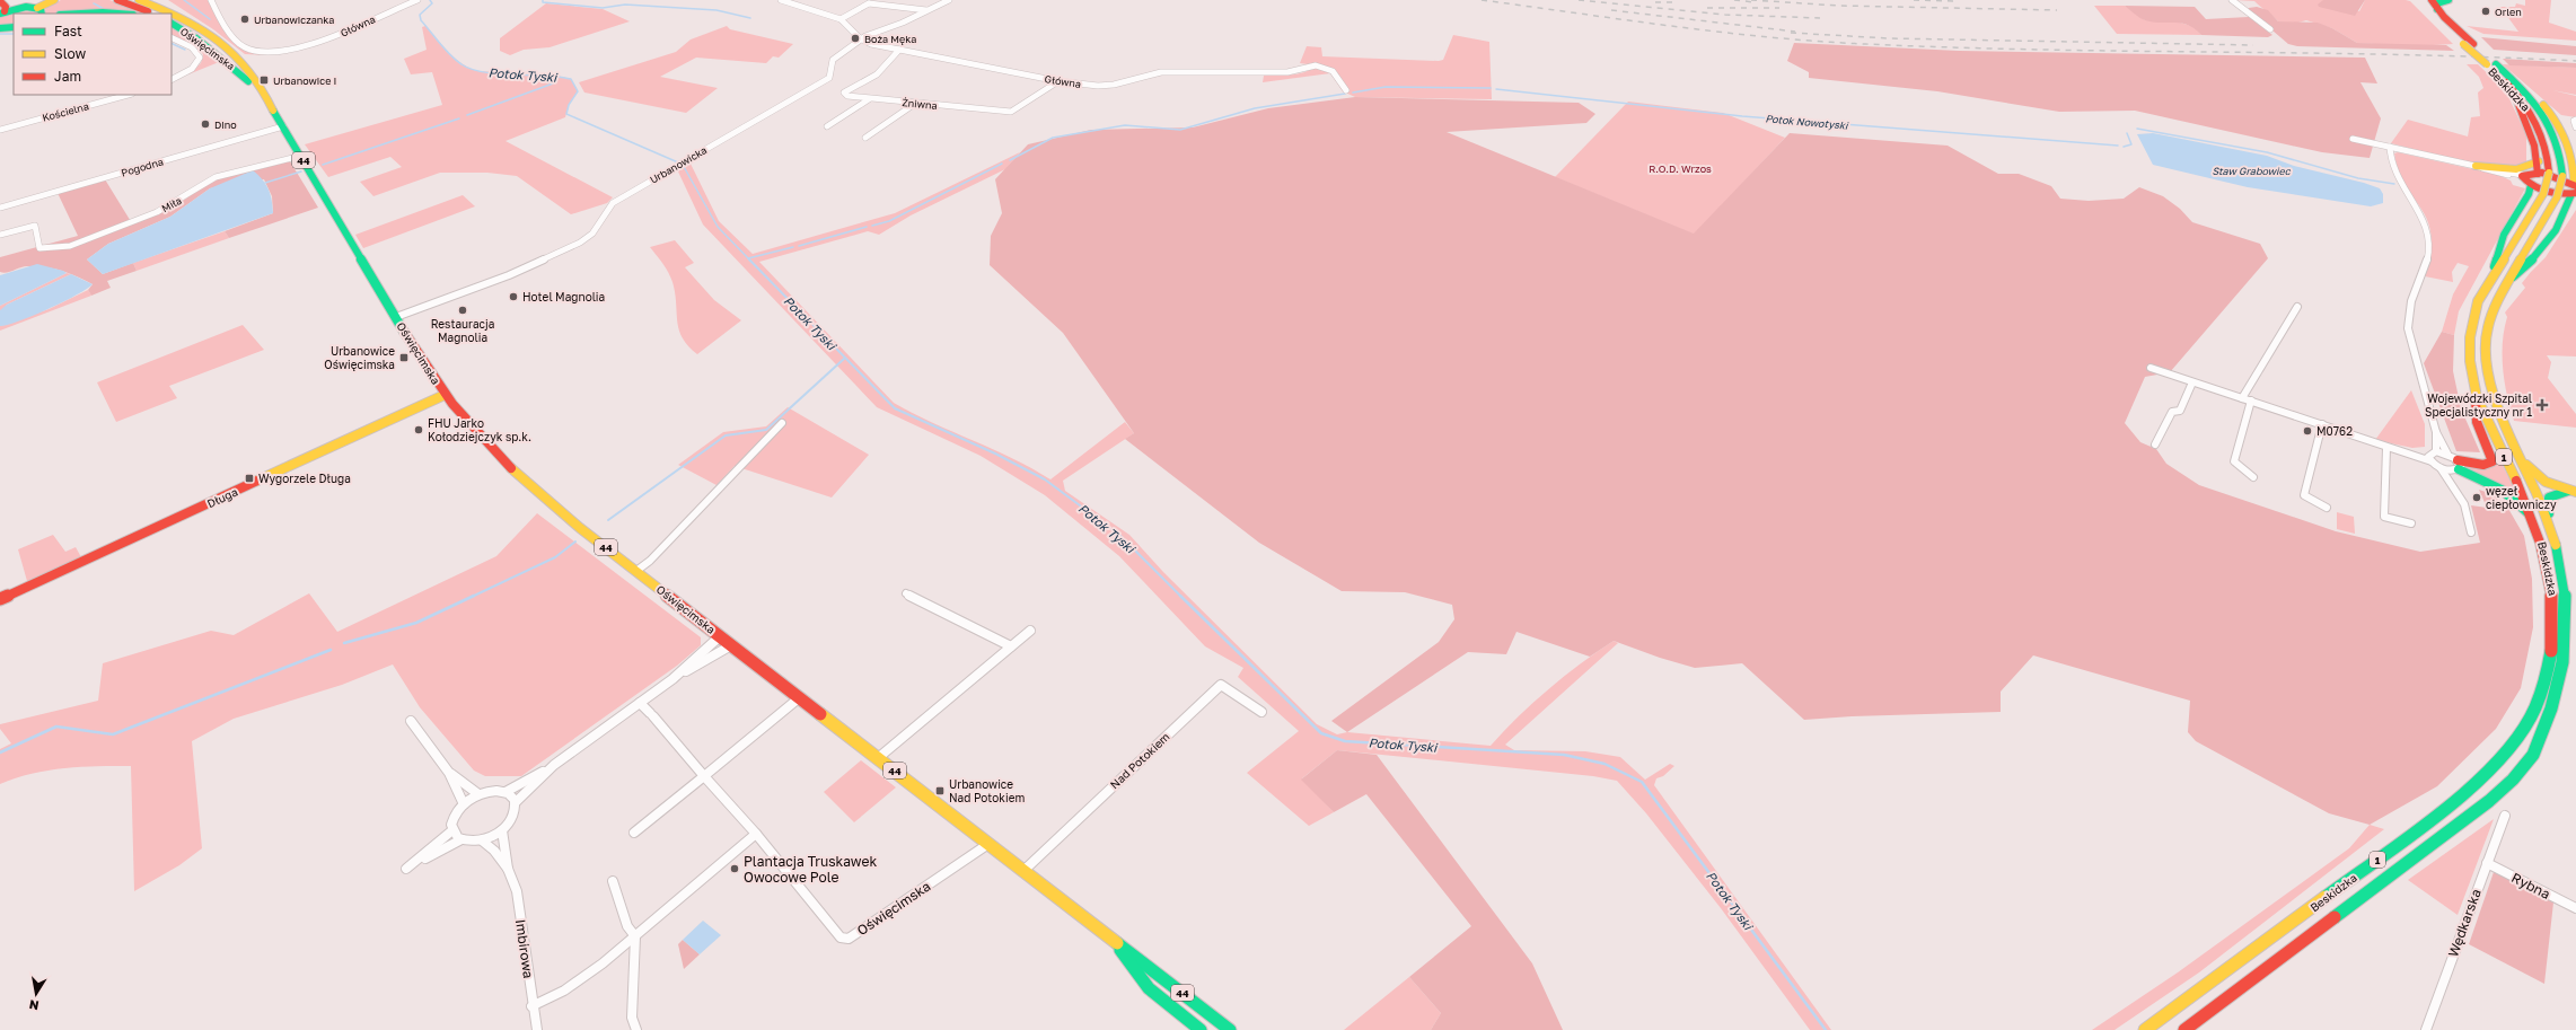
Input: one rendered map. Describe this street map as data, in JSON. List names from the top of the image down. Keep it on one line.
{"streets":{"main road":["Oświęcimska","Beskidzka","44","1","Długa"],"street":["Główna","Żniwna","Kościelna","Urbanowicka","Pogodna","Miła","Nad Potokiem","Rybna","Wędkarska","Imbirowa"]},"crossings":[["Główna","Oświęcimska"],["Główna","Żniwna"],["Główna","Urbanowicka"],["Oświęcimska","44"],["Oświęcimska","Urbanowicka"],["Oświęcimska","Pogodna"],["Oświęcimska","Miła"],["Oświęcimska","Długa"],["Oświęcimska","Nad Potokiem"],["Rybna","Wędkarska"]],"water":["Potok Tyski","Potok Nowotyski","Staw Grabowiec"],"parks":["R.O.D. Wrzos"],"places":{"other":["Orlen","Urbanowiczanka","Boża Męka","Dino","Hotel Magnolia","Restauracja Magnolia","FHU Jarko Kołodziejczyk sp.k.","M0762","węzeł ciepłowniczy","Plantacja Truskawek Owocowe Pole"],"transit":["Urbanowice I","Urbanowice Oświęcimska","Wygorzele Długa","Urbanowice Nad Potokiem"],"health":["Wojewódzki Szpital Specjalistyczny nr 1"]},"legend":["Fast","Slow","Jam"],"north":"bottom"}
